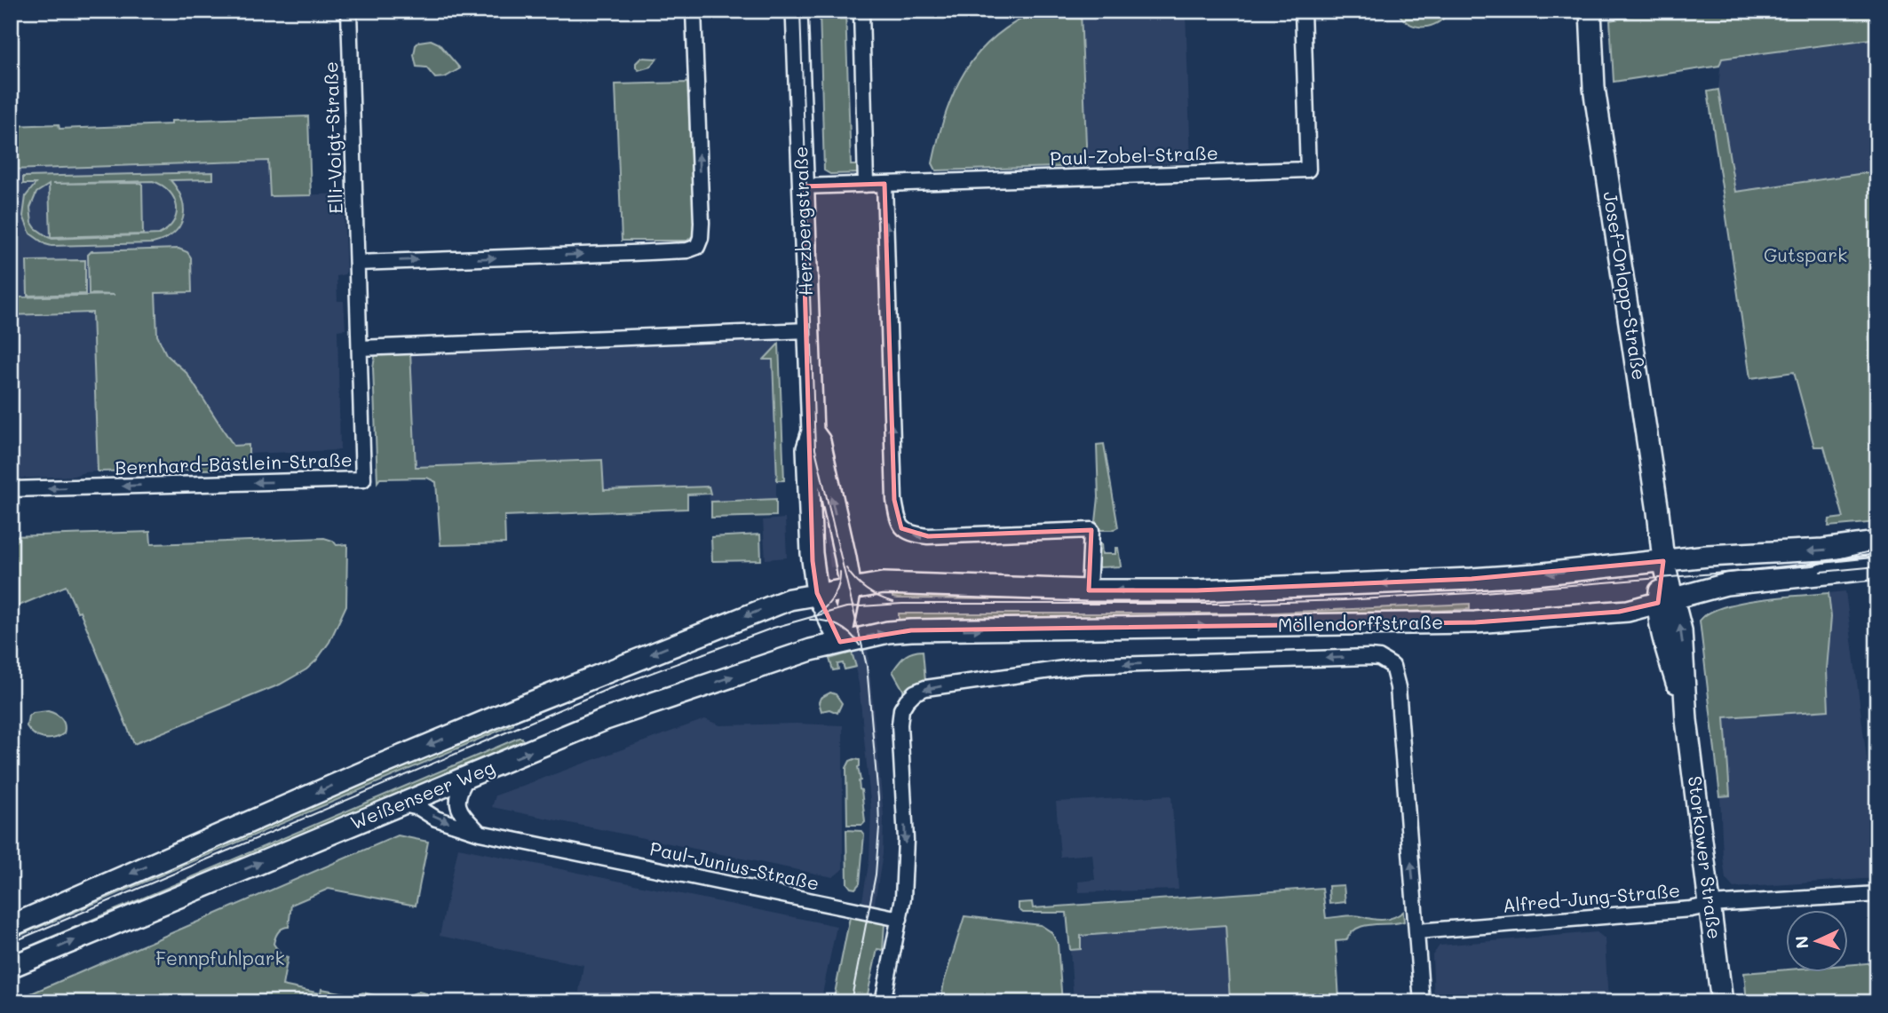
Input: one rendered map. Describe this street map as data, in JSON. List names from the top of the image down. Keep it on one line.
{"streets":{"main road":["Herzbergstraße","Josef-Orlopp-Straße","Möllendorffstraße","Weißenseer Weg","Storkower Straße"],"street":["Elli-Voigt-Straße","Paul-Zobel-Straße","Bernhard-Bästlein-Straße","Paul-Junius-Straße","Alfred-Jung-Straße"]},"crossings":[["Elli-Voigt-Straße","Bernhard-Bästlein-Straße"],["Paul-Zobel-Straße","Herzbergstraße"],["Herzbergstraße","Möllendorffstraße"],["Herzbergstraße","Weißenseer Weg"],["Josef-Orlopp-Straße","Möllendorffstraße"],["Josef-Orlopp-Straße","Storkower Straße"],["Möllendorffstraße","Weißenseer Weg"],["Möllendorffstraße","Storkower Straße"],["Möllendorffstraße","Paul-Junius-Straße"],["Möllendorffstraße","Alfred-Jung-Straße"],["Weißenseer Weg","Paul-Junius-Straße"],["Storkower Straße","Alfred-Jung-Straße"]],"parks":["Gutspark","Fennpfuhlpark"],"north":"left"}
